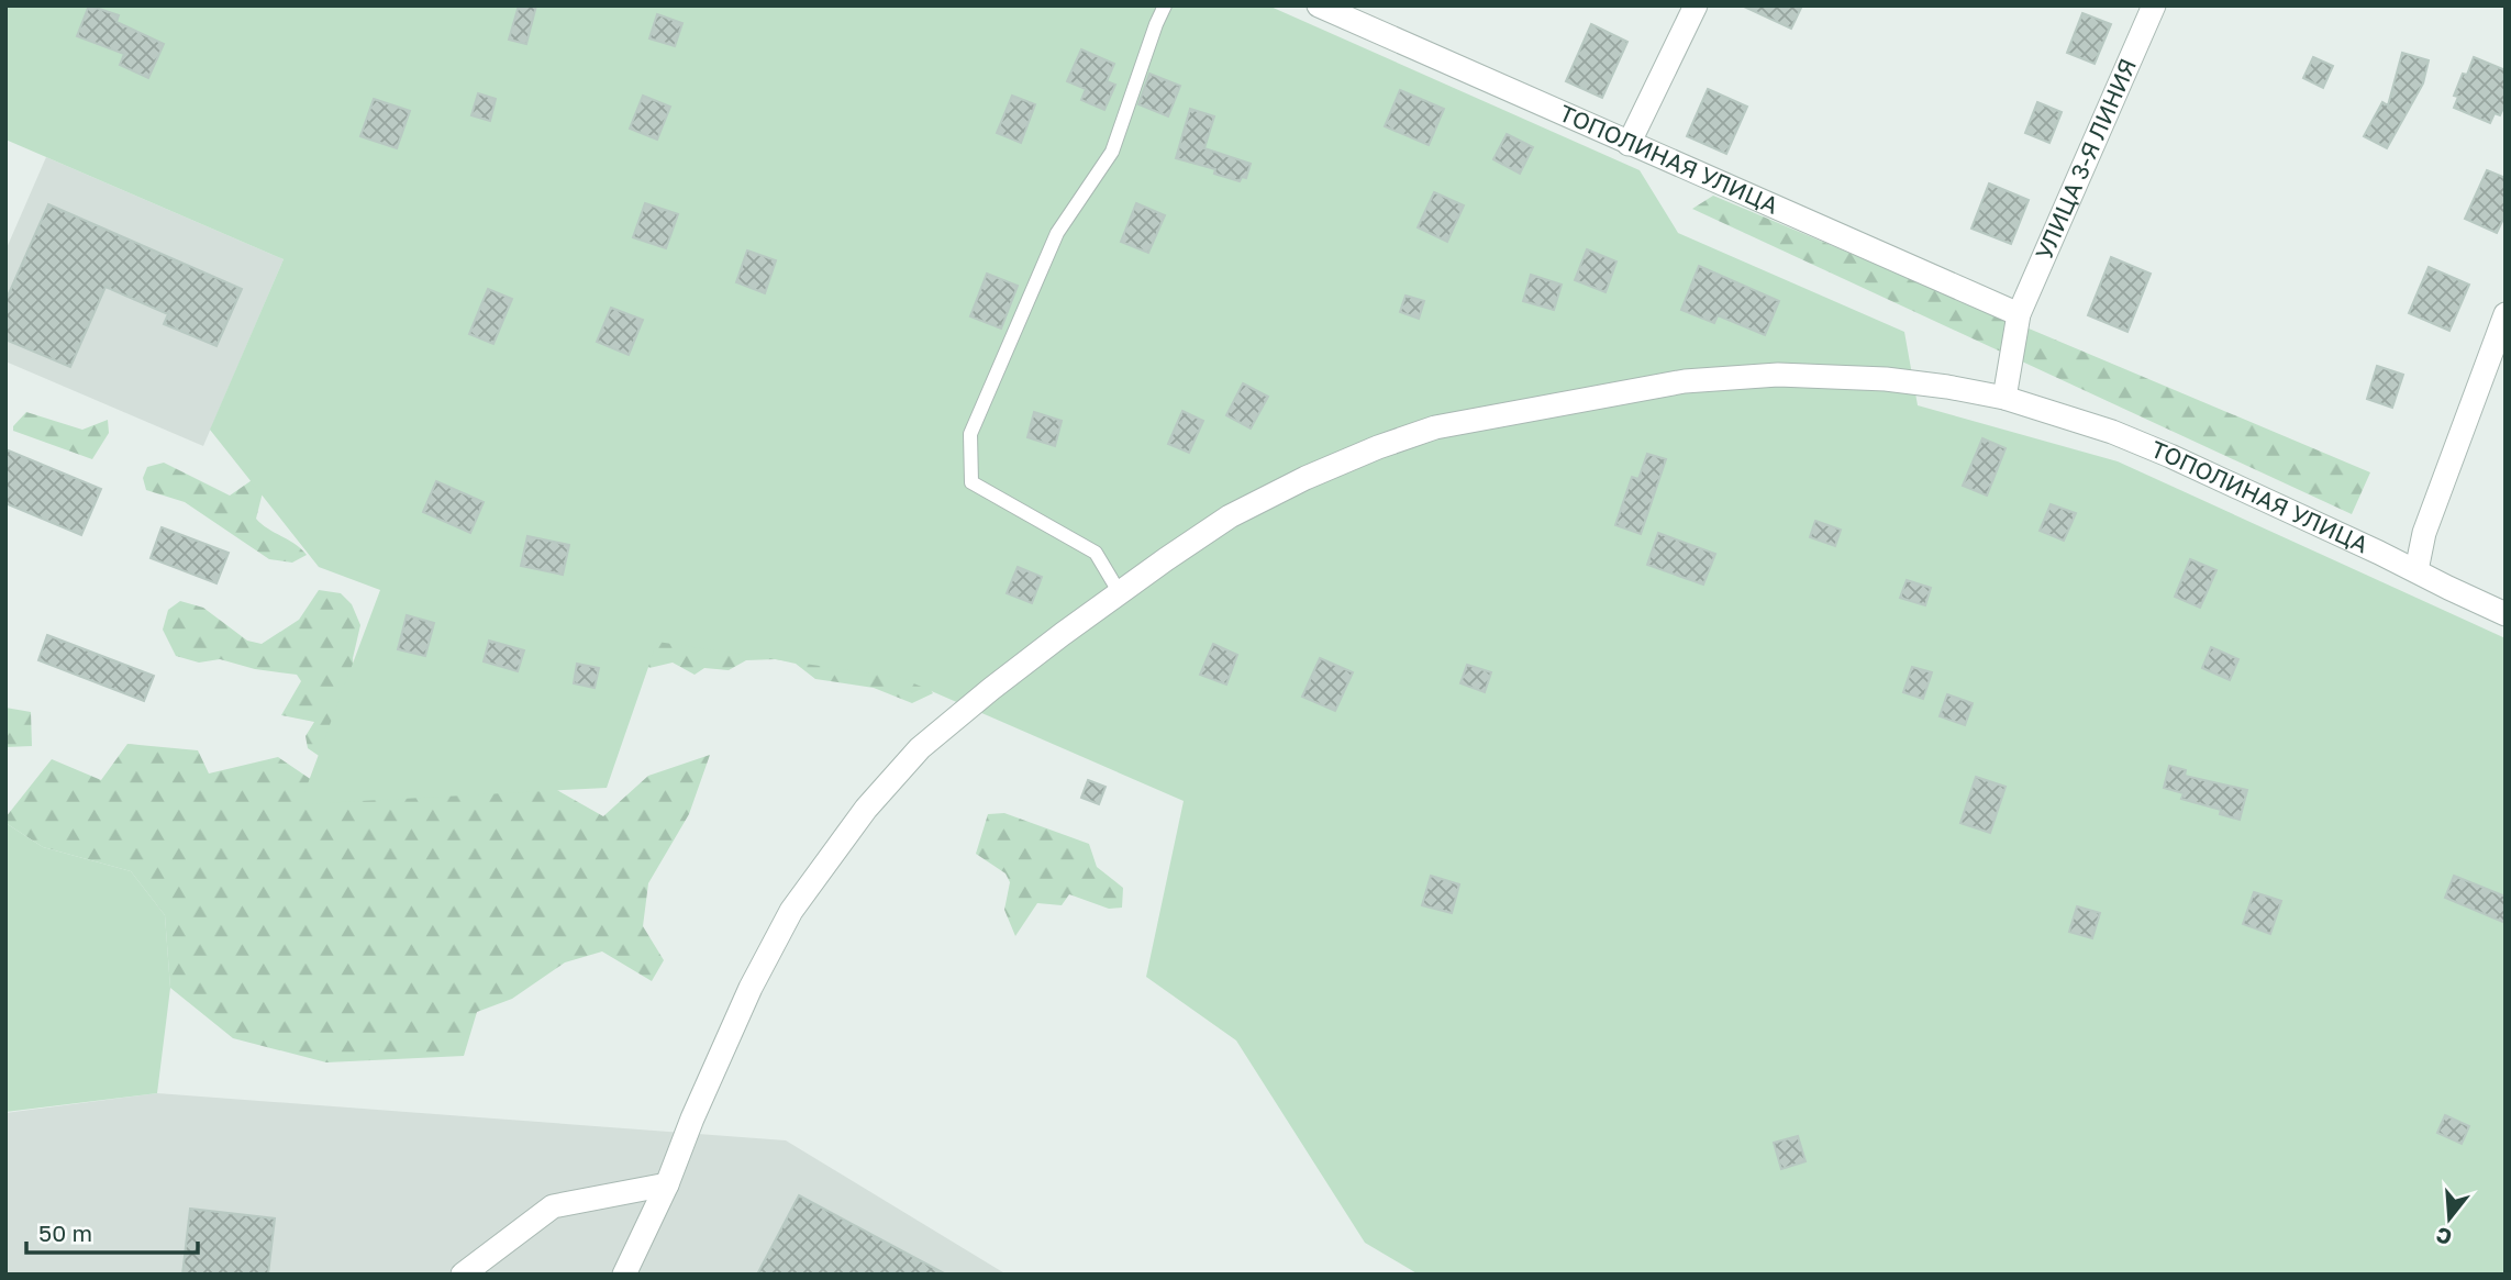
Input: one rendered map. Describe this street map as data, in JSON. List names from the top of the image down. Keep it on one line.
{"streets":{"street":["УЛИЦА 3-Я ЛИНИЯ","ТОПОЛИНАЯ УЛИЦА"]},"crossings":[["УЛИЦА 3-Я ЛИНИЯ","ТОПОЛИНАЯ УЛИЦА"]],"scale_bar":"50 m","north":"bottom"}
